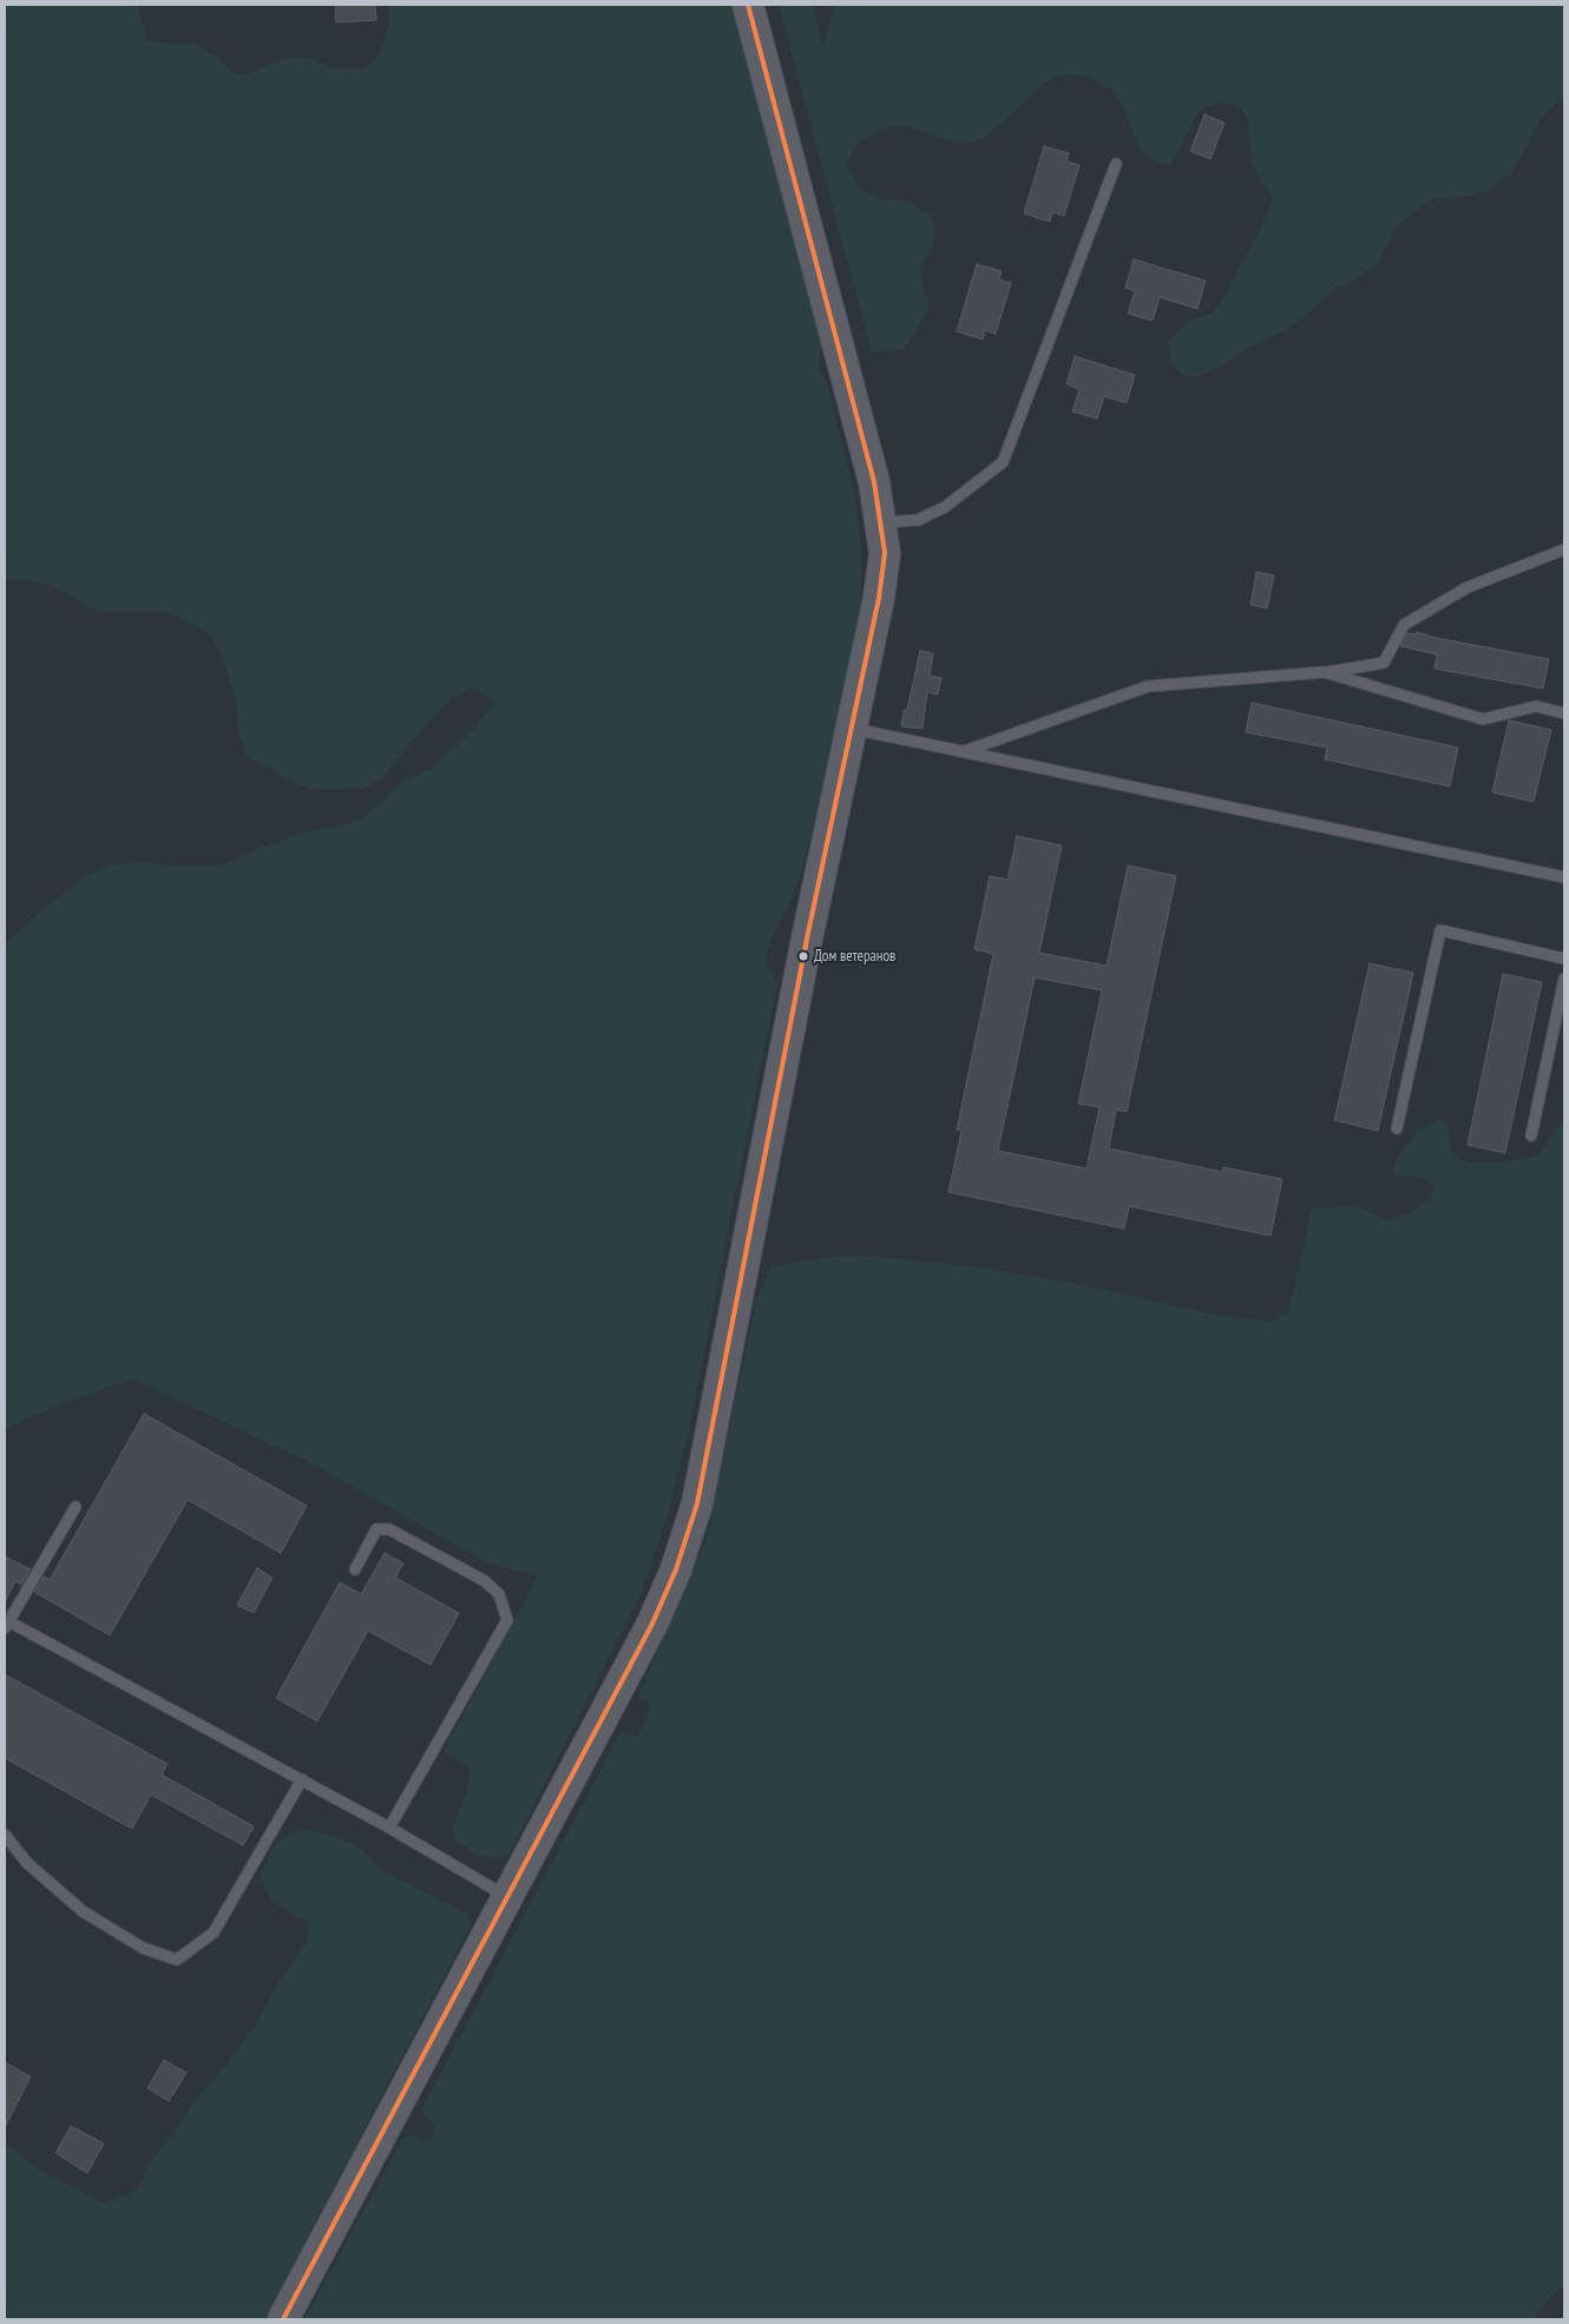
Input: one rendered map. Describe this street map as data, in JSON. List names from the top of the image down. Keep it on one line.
{"places":["Дом ветеранов"]}
